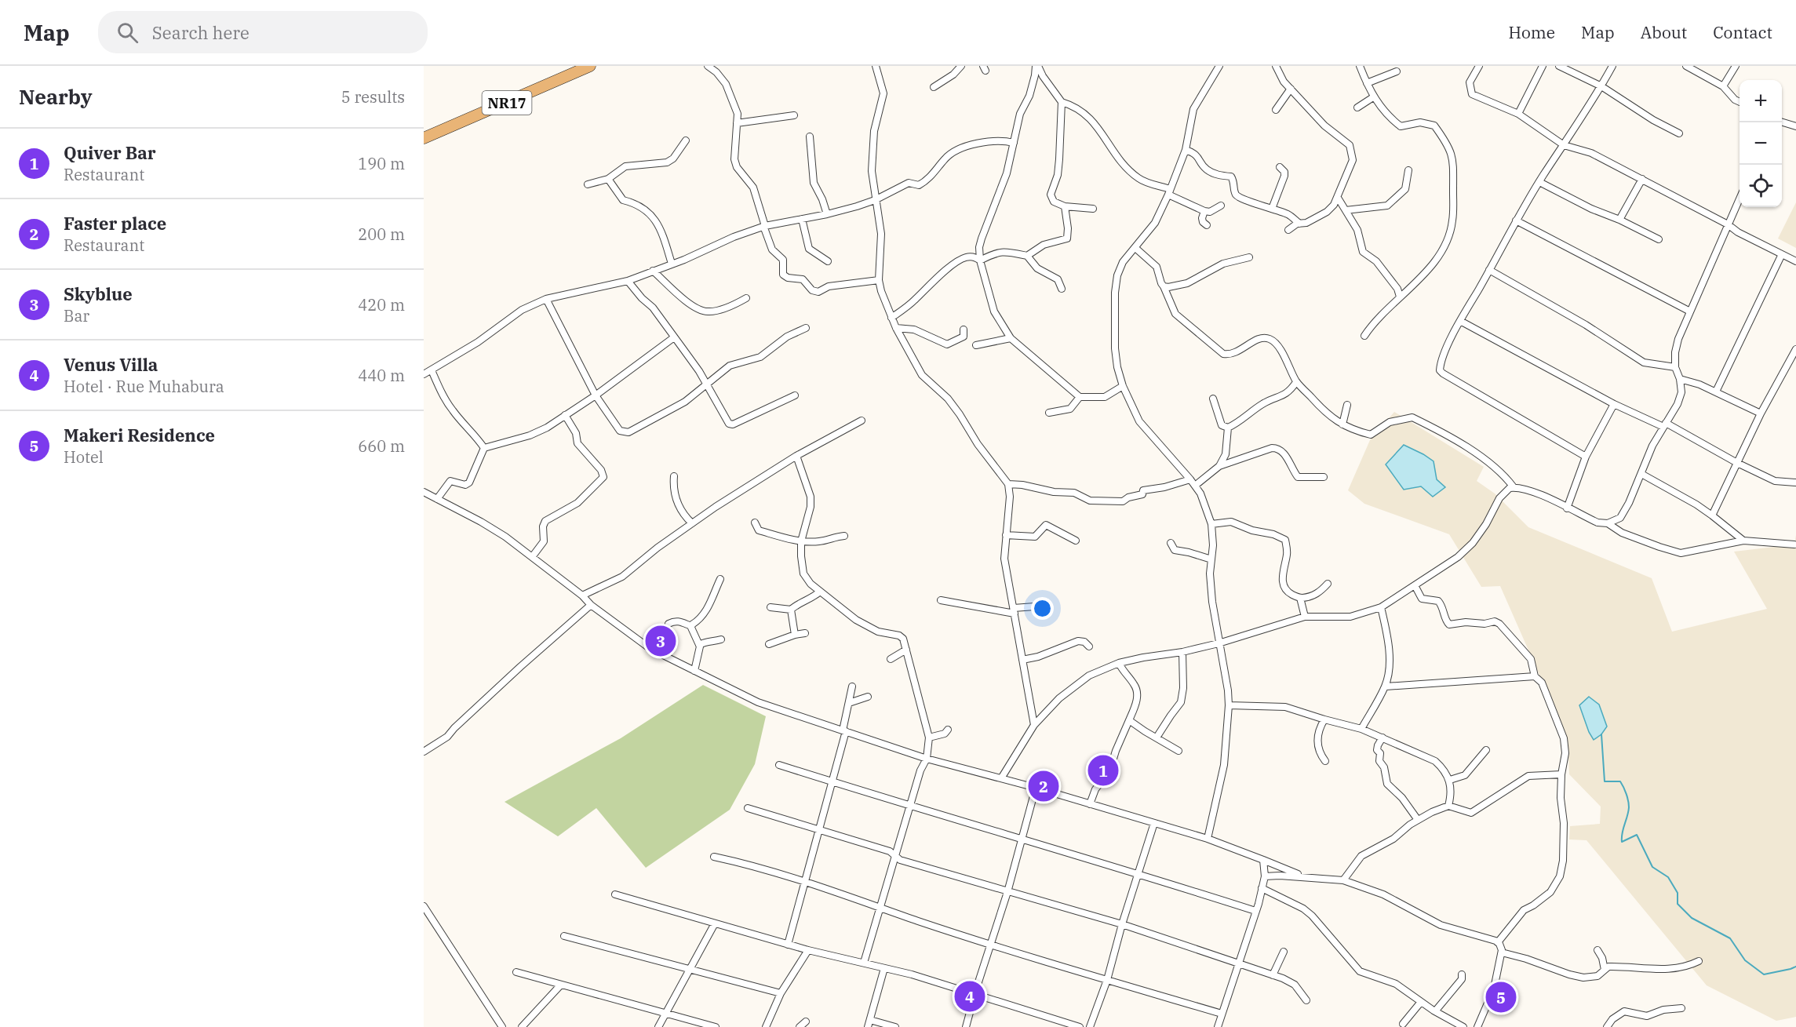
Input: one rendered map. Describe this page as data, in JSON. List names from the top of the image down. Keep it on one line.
{"streets":{"main road":["NR17"]},"page":{"header":"Map","search":"Search here","nav":["Home","Map","About","Contact"],"heading":["Nearby","5 results"],"map_buttons":["+","−"],"list":[{"mark":"1","name":"Quiver Bar","note":"Restaurant","value":"190 m"},{"mark":"2","name":"Faster place","note":"Restaurant","value":"200 m"},{"mark":"3","name":"Skyblue","note":"Bar","value":"420 m"},{"mark":"4","name":"Venus Villa","note":"Hotel · Rue Muhabura","value":"440 m"},{"mark":"5","name":"Makeri Residence","note":"Hotel","value":"660 m"}],"pins":["3","1","2","4","5"]}}
